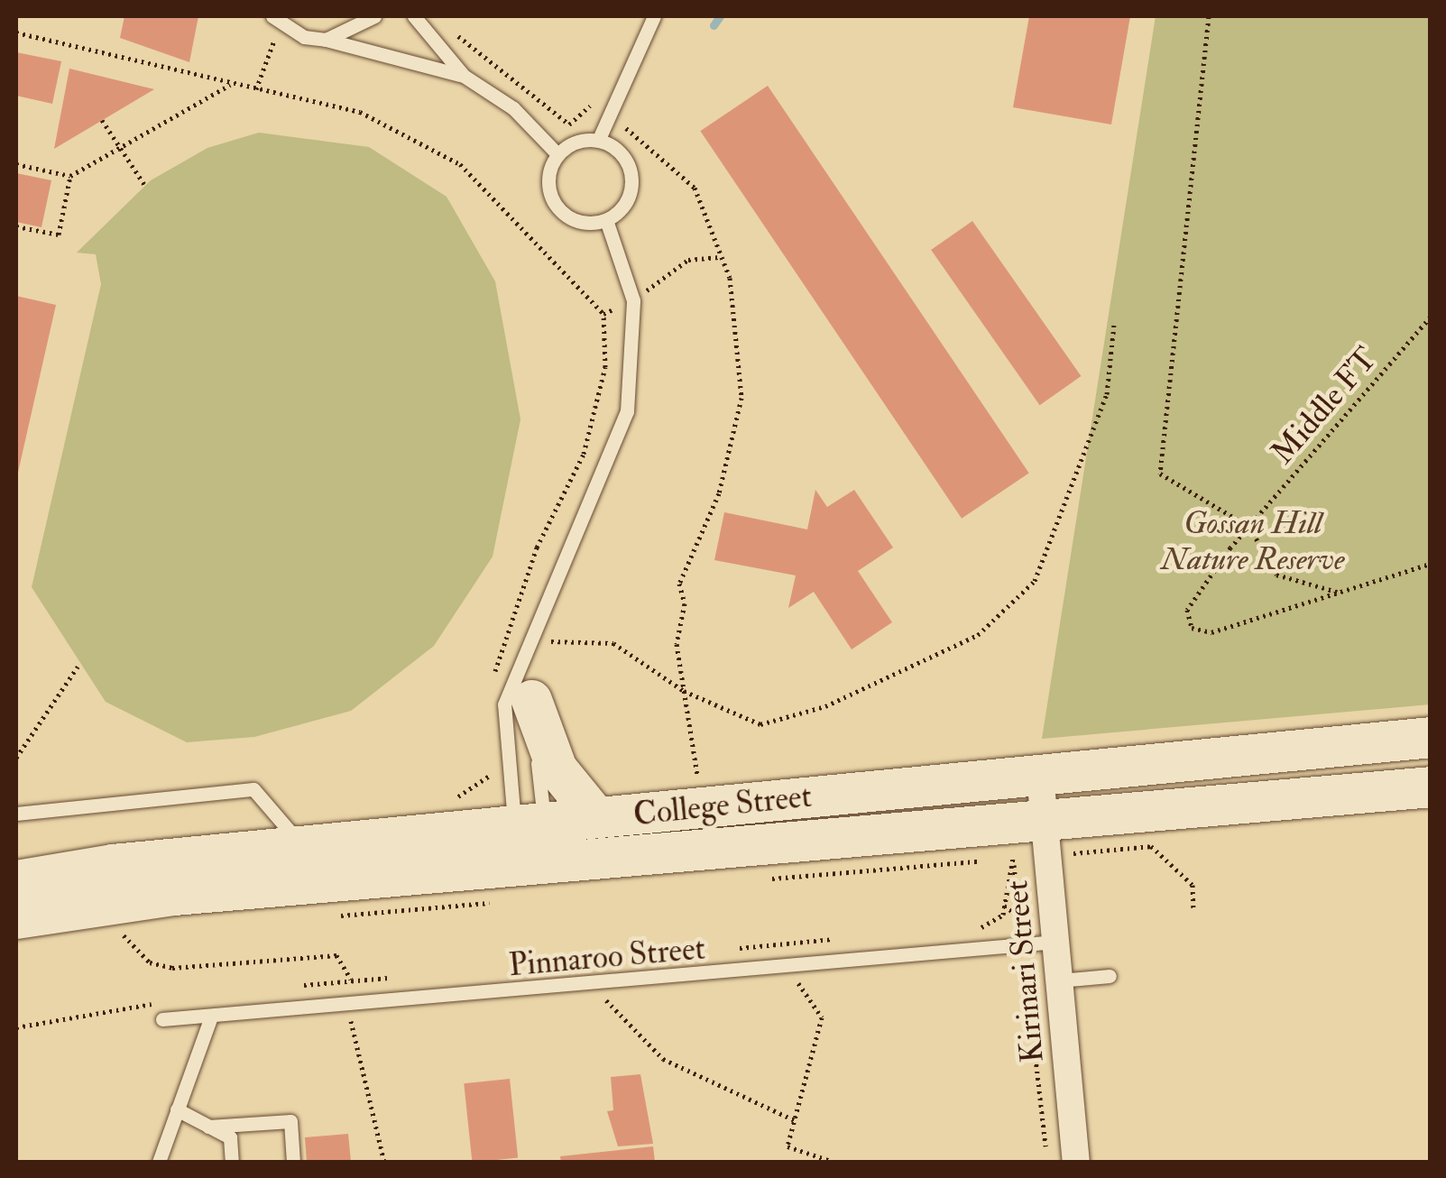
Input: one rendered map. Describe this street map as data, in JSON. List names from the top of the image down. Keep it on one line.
{"streets":{"street":["College Street","Kirinari Street"],"lane":["Pinnaroo Street"],"path":["Middle FT"]},"crossings":[["College Street","Kirinari Street"],["Pinnaroo Street","Kirinari Street"]],"parks":["Gossan Hill Nature Reserve"]}
